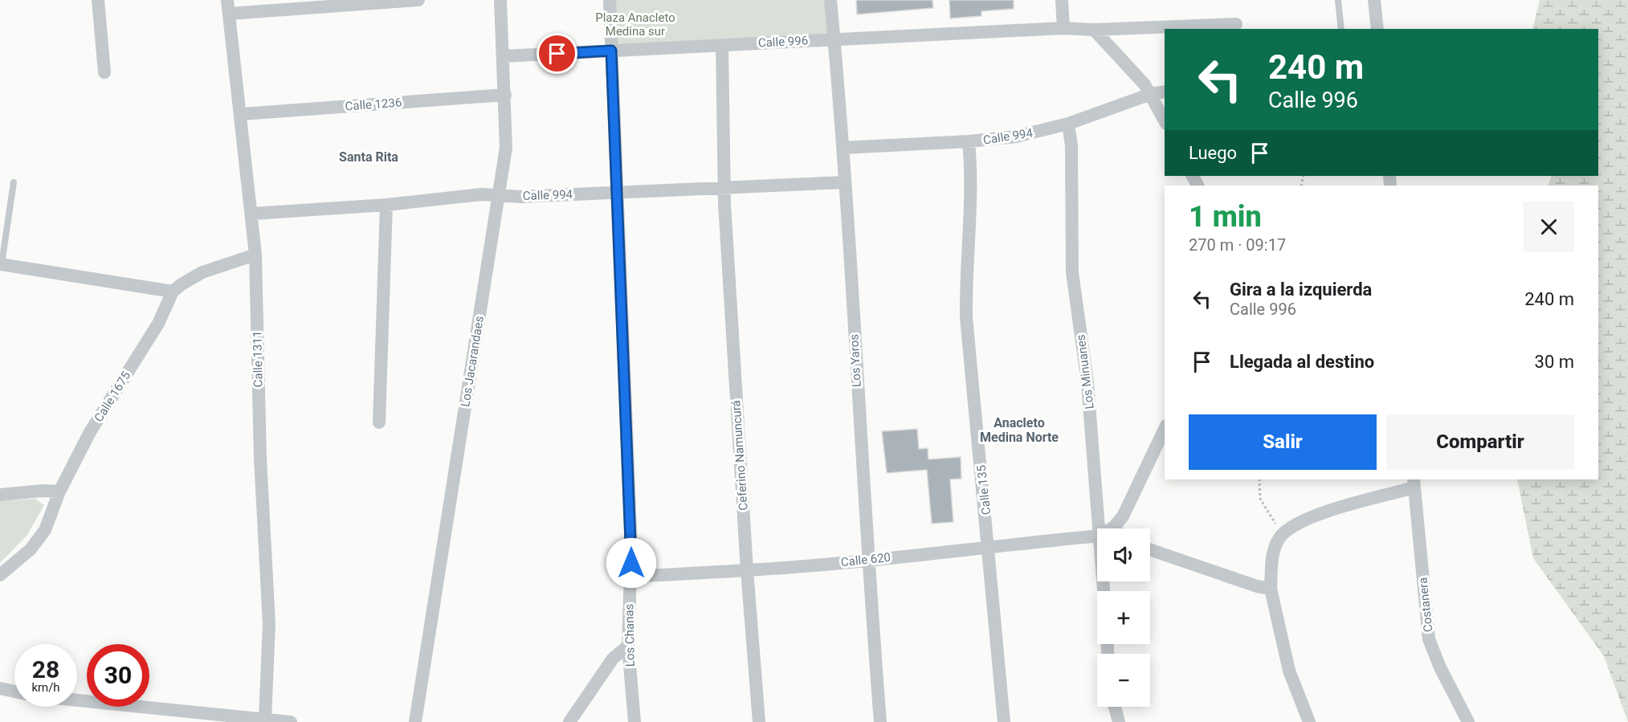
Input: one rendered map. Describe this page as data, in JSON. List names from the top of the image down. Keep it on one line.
{"streets":{"street":["Calle 996","Calle 1236","Calle 994","Calle 1311","Los Yaros","Los Jacarandaes","Los Minuanes","Calle 1675","Ceferino Namuncurá","Calle 135","Calle 620","Costanera","Los Chanas"]},"crossings":[["Calle 996","Los Yaros"],["Calle 996","Los Jacarandaes"],["Calle 996","Ceferino Namuncurá"],["Calle 996","Los Chanas"],["Calle 1236","Calle 1311"],["Calle 1236","Los Jacarandaes"],["Calle 994","Calle 1311"],["Calle 994","Los Yaros"],["Calle 994","Los Jacarandaes"],["Calle 994","Los Minuanes"],["Calle 994","Ceferino Namuncurá"],["Calle 994","Calle 135"],["Calle 994","Los Chanas"],["Los Yaros","Calle 620"],["Ceferino Namuncurá","Calle 620"],["Calle 135","Calle 620"],["Calle 620","Los Chanas"]],"districts":["Santa Rita","Anacleto Medina Norte"],"parks":["Plaza Anacleto Medina sur"],"page":{"turn":["240 m","Calle 996"],"then":"Luego","heading":["1 min","270 m · 09:17"],"list":[{"name":"Gira a la izquierda","note":"Calle 996","value":"240 m"},{"name":"Llegada al destino","value":"30 m"}],"buttons":["Salir","Compartir"],"map_buttons":["+","−"],"speed":"28 km/h","limit":"30"}}
